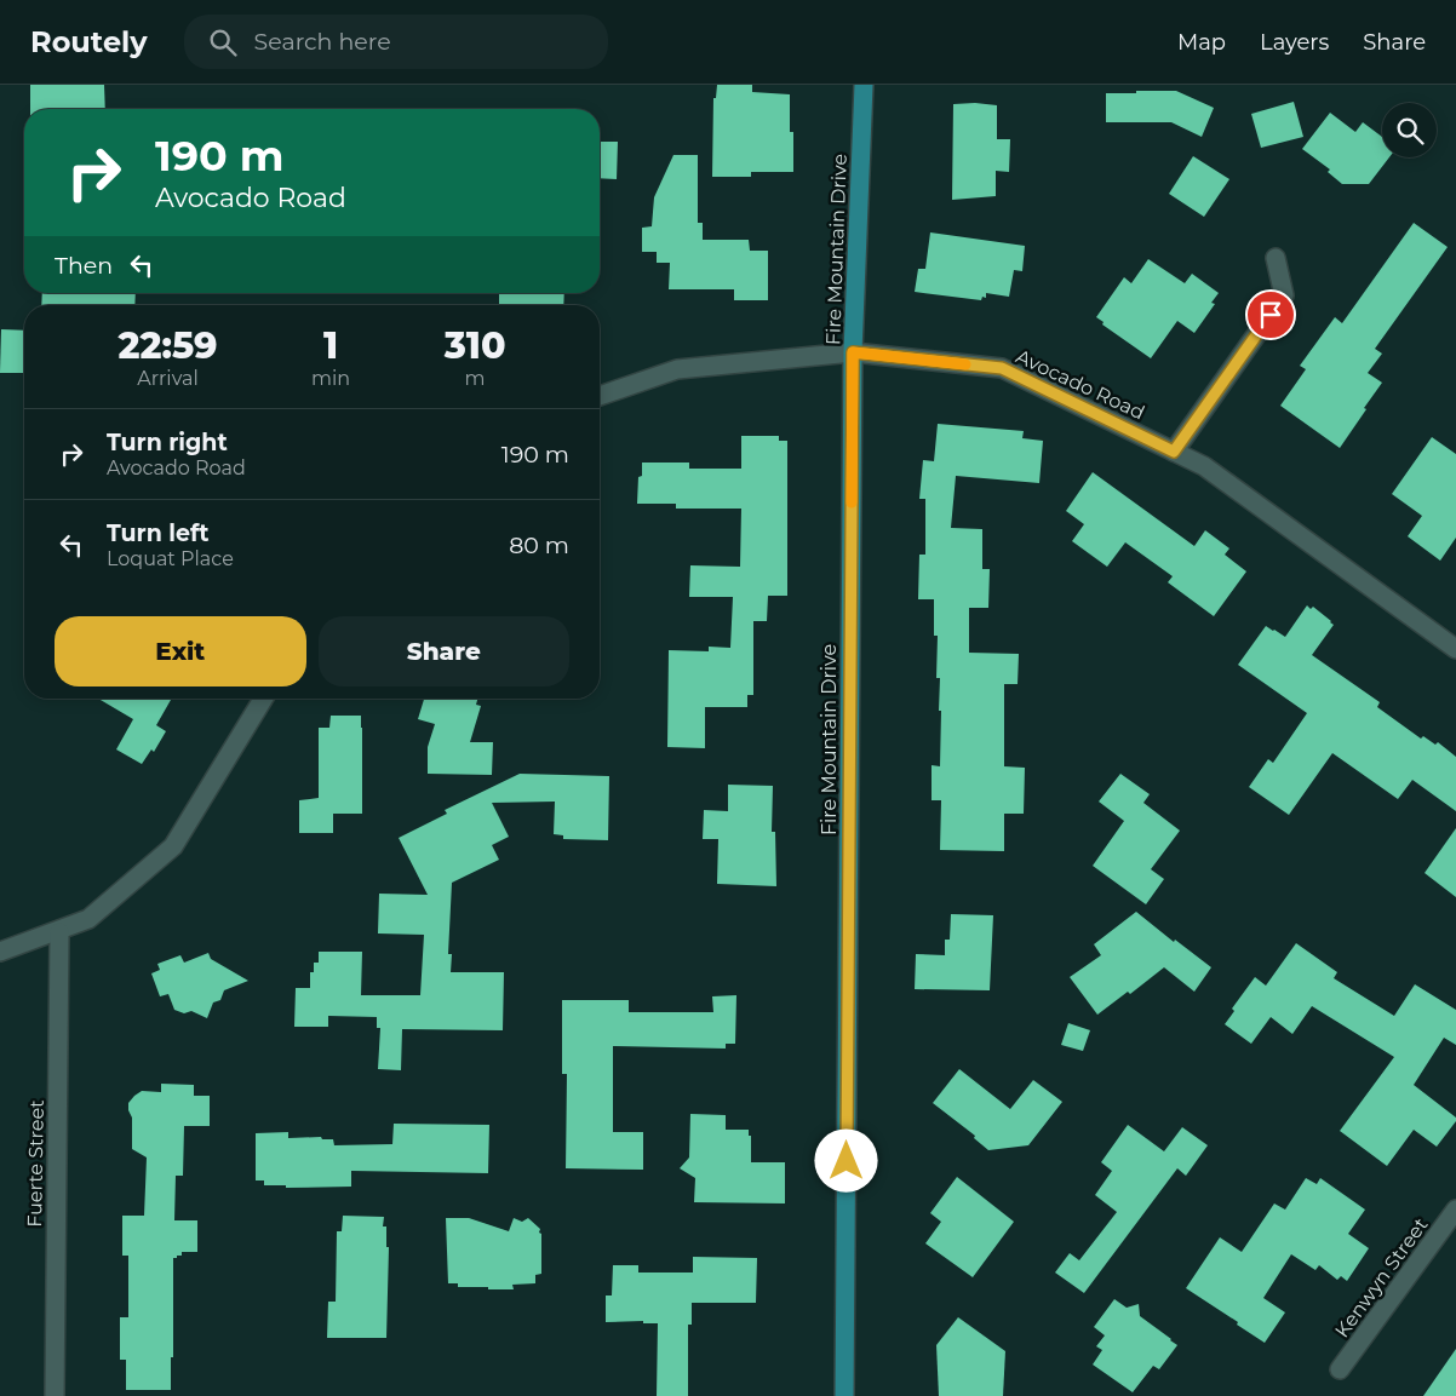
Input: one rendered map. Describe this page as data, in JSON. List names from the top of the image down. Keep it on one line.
{"streets":{"main road":["Fire Mountain Drive"],"street":["Avocado Road","Fuerte Street","Kenwyn Street"]},"crossings":[["Fire Mountain Drive","Avocado Road"]],"page":{"header":"Routely","search":"Search here","nav":["Map","Layers","Share"],"turn":["190 m","Avocado Road"],"then":"Then","eta":["22:59","Arrival","1","min","310","m"],"list":[{"name":"Turn right","note":"Avocado Road","value":"190 m"},{"name":"Turn left","note":"Loquat Place","value":"80 m"}],"buttons":["Exit","Share"]}}
